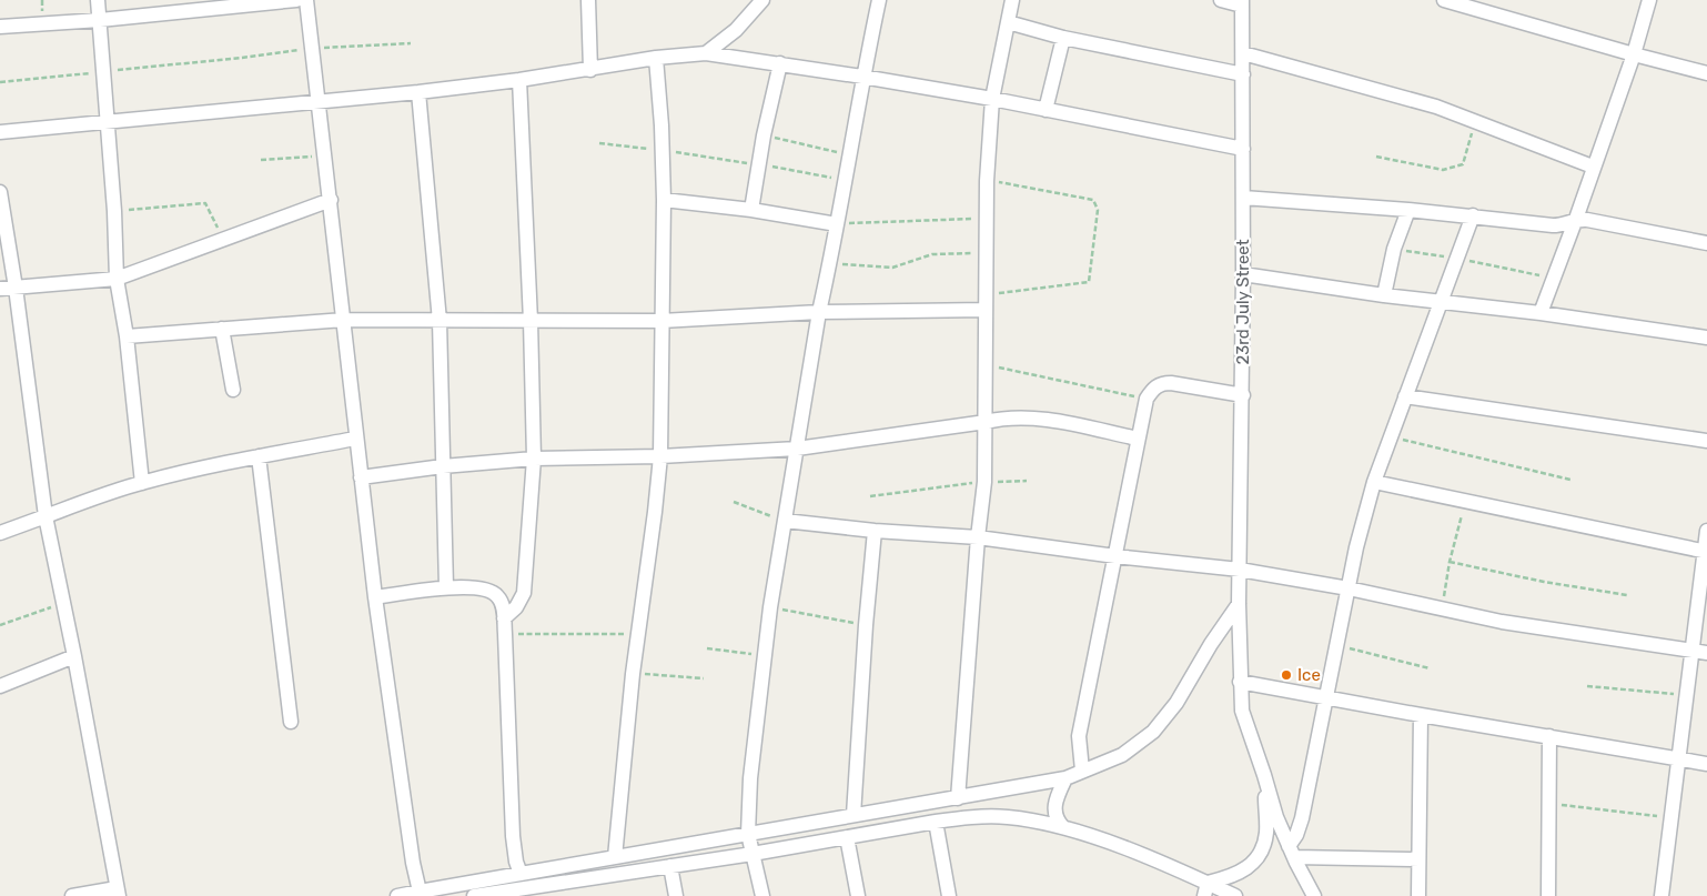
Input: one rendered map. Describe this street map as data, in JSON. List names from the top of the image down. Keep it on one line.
{"streets":{"street":["23rd July Street"]},"places":["Ice"]}
